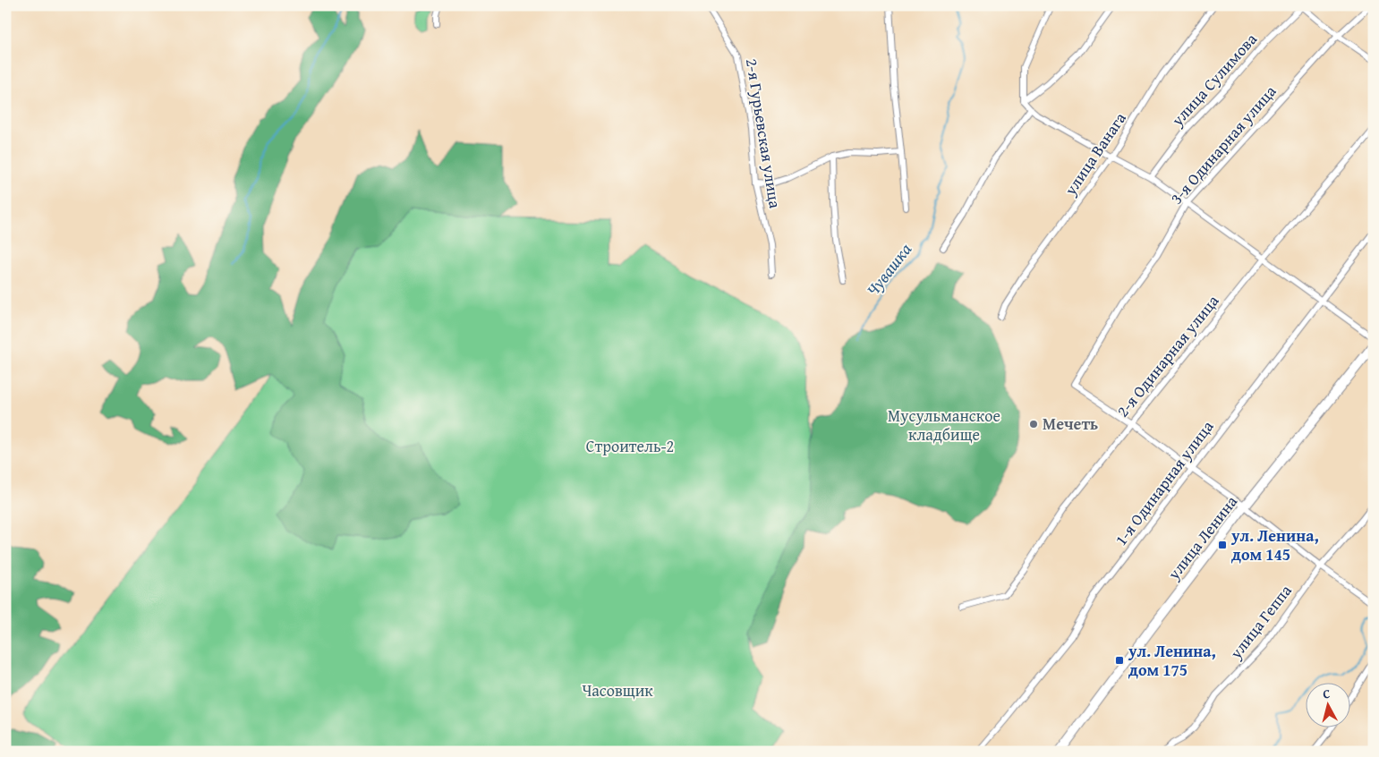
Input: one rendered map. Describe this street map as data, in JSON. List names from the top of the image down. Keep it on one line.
{"streets":{"main road":["улица Ленина"],"street":["улица Сулимова","2-я Гурьевская улица","3-я Одинарная улица","улица Ванага","2-я Одинарная улица","1-я Одинарная улица","улица Геппа"]},"crossings":[["3-я Одинарная улица","2-я Одинарная улица"]],"water":["Чувашка"],"parks":["Мусульманское кладбище","Строитель-2","Часовщик"],"places":{"other":["Мечеть"],"transit":["ул. Ленина, дом 145","ул. Ленина, дом 175"]},"north":"top"}
